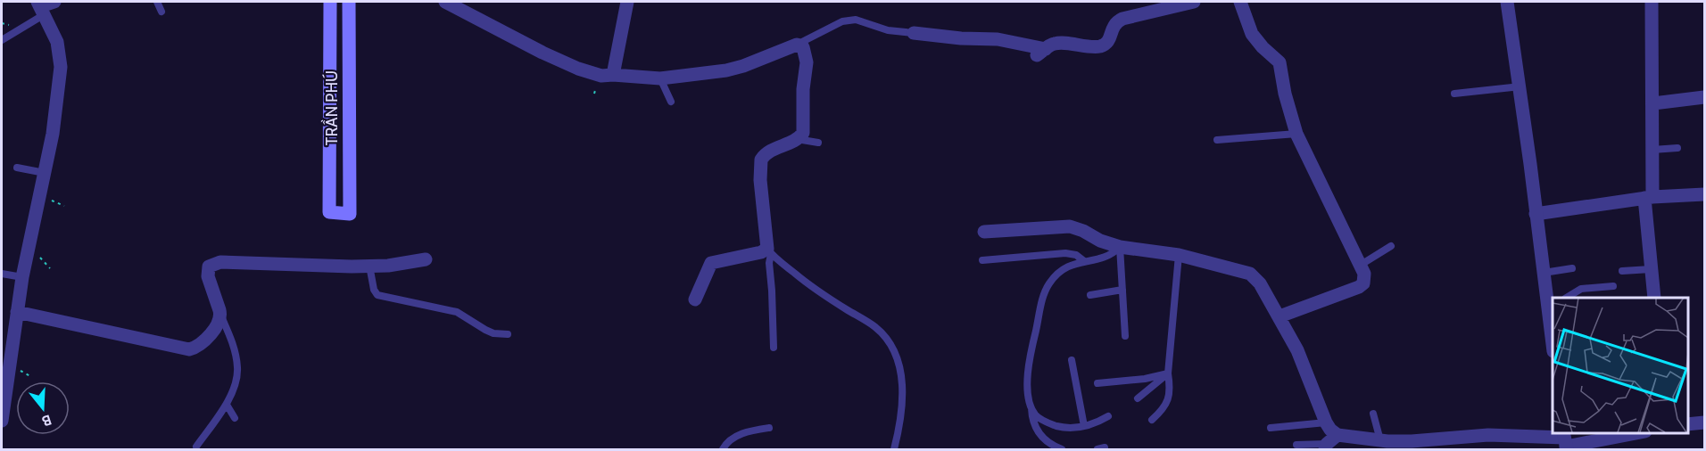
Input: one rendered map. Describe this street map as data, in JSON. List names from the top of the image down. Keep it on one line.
{"streets":{"main road":["TRẦN PHÚ"]},"north":"bottom"}
